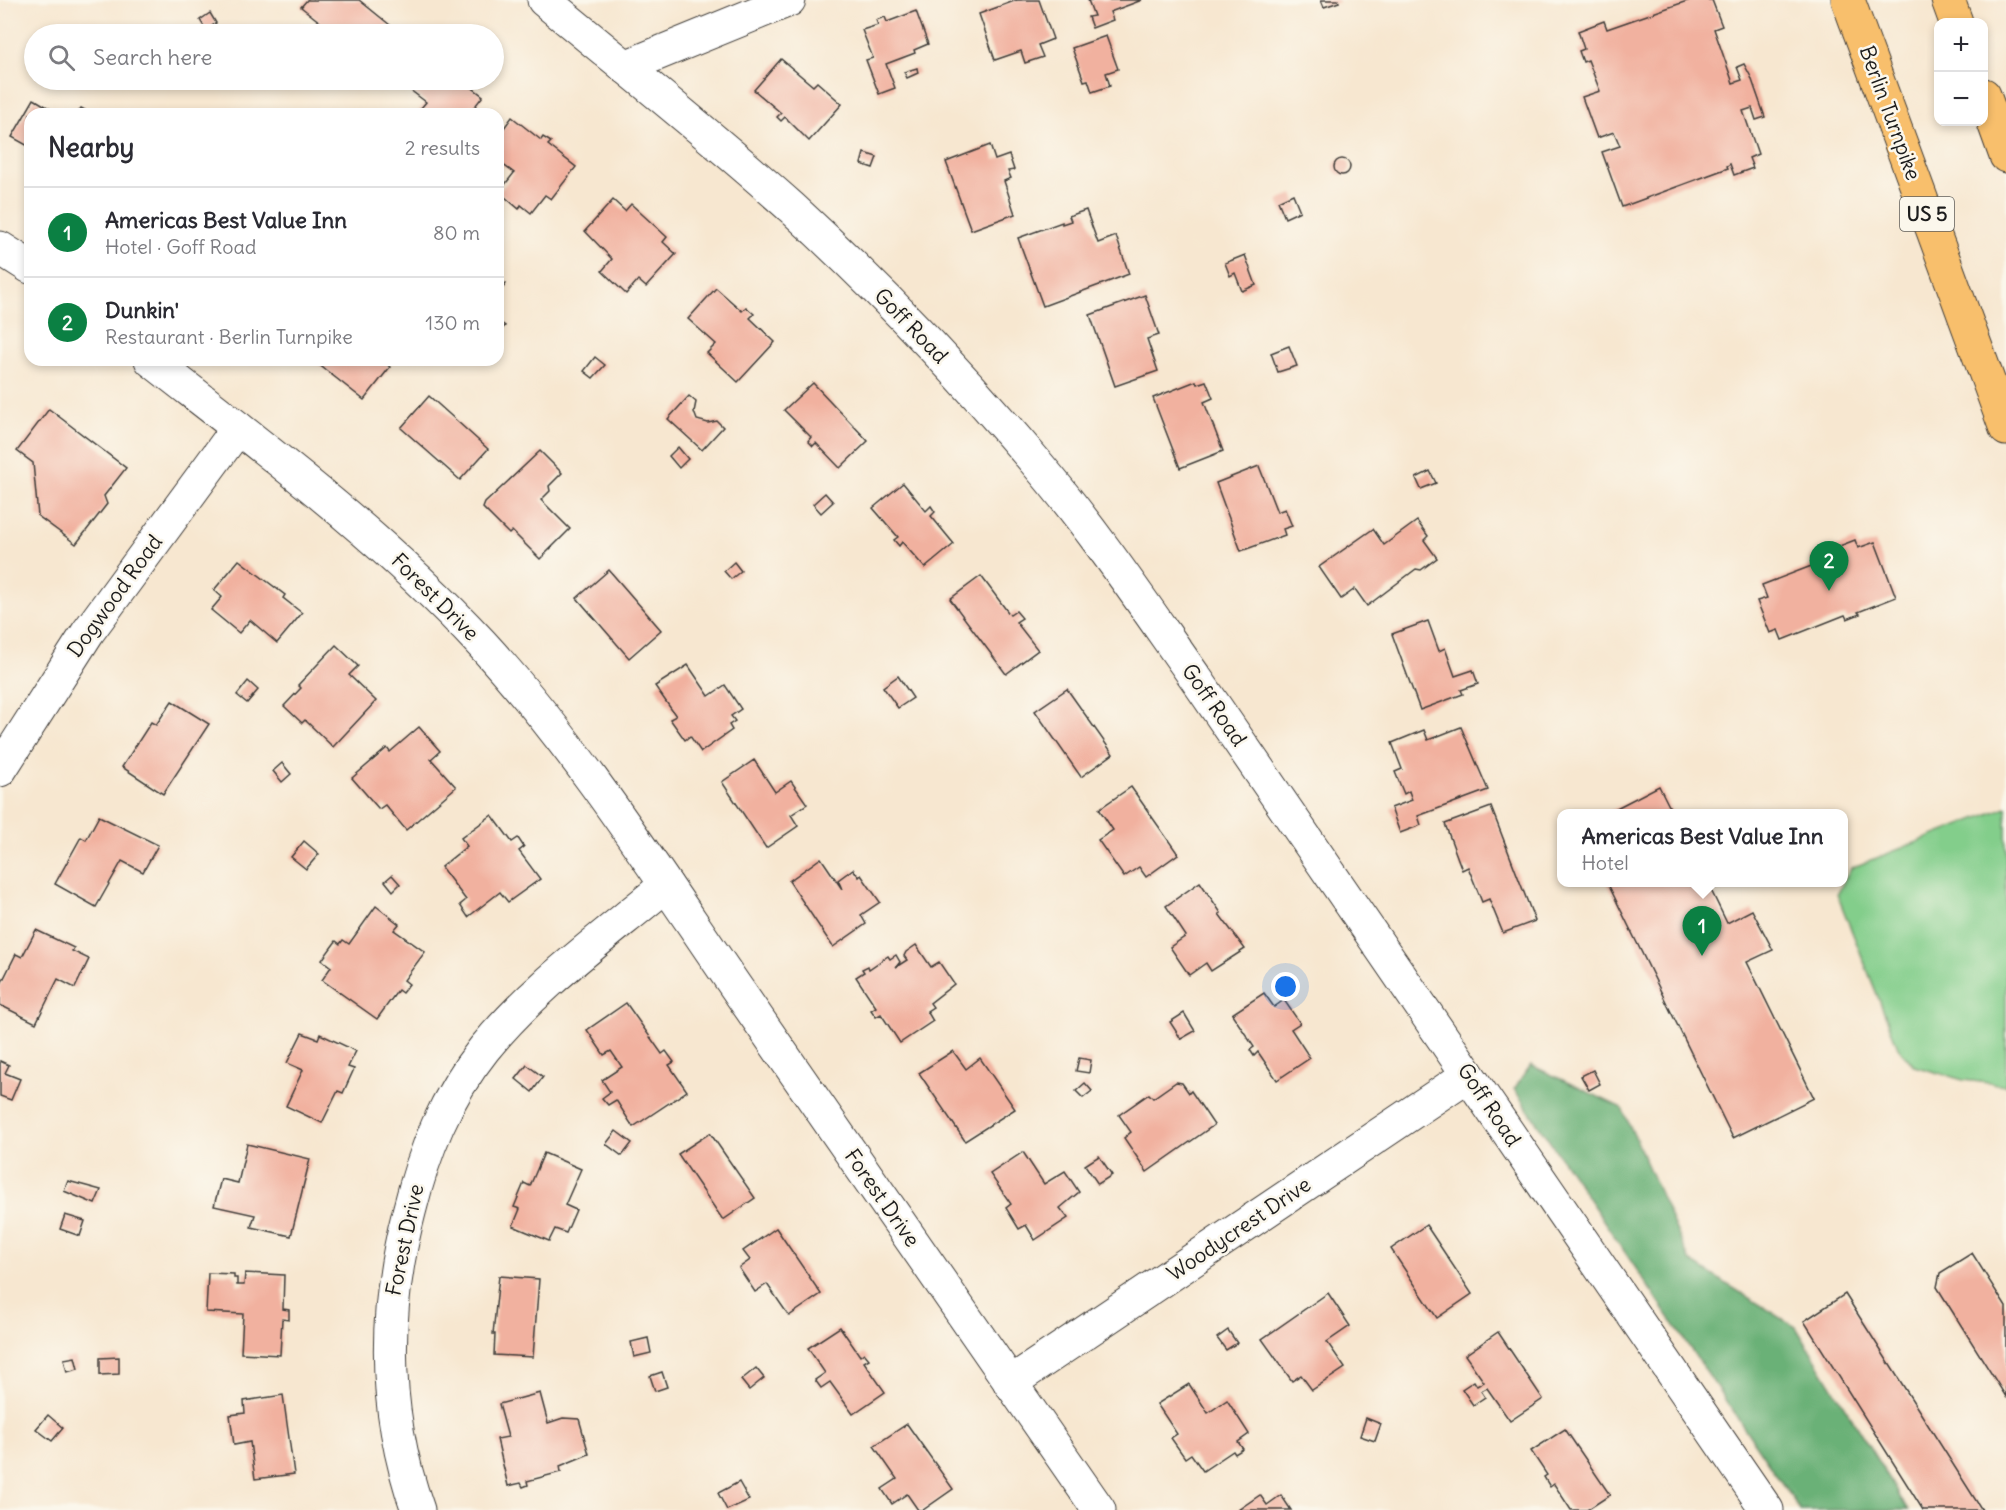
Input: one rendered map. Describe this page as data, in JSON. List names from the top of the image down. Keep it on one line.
{"streets":{"highway":["Berlin Turnpike","US 5"],"street":["Goff Road","Dogwood Road","Forest Drive","Woodycrest Drive"]},"crossings":[["Goff Road","Woodycrest Drive"],["Dogwood Road","Forest Drive"],["Forest Drive","Woodycrest Drive"]],"page":{"map_buttons":["+","−"],"search":"Search here","heading":["Nearby","2 results"],"list":[{"mark":"1","name":"Americas Best Value Inn","note":"Hotel · Goff Road","value":"80 m"},{"mark":"2","name":"Dunkin'","note":"Restaurant · Berlin Turnpike","value":"130 m"}],"pins":["2","1"],"popup":["Americas Best Value Inn","Hotel"]}}
